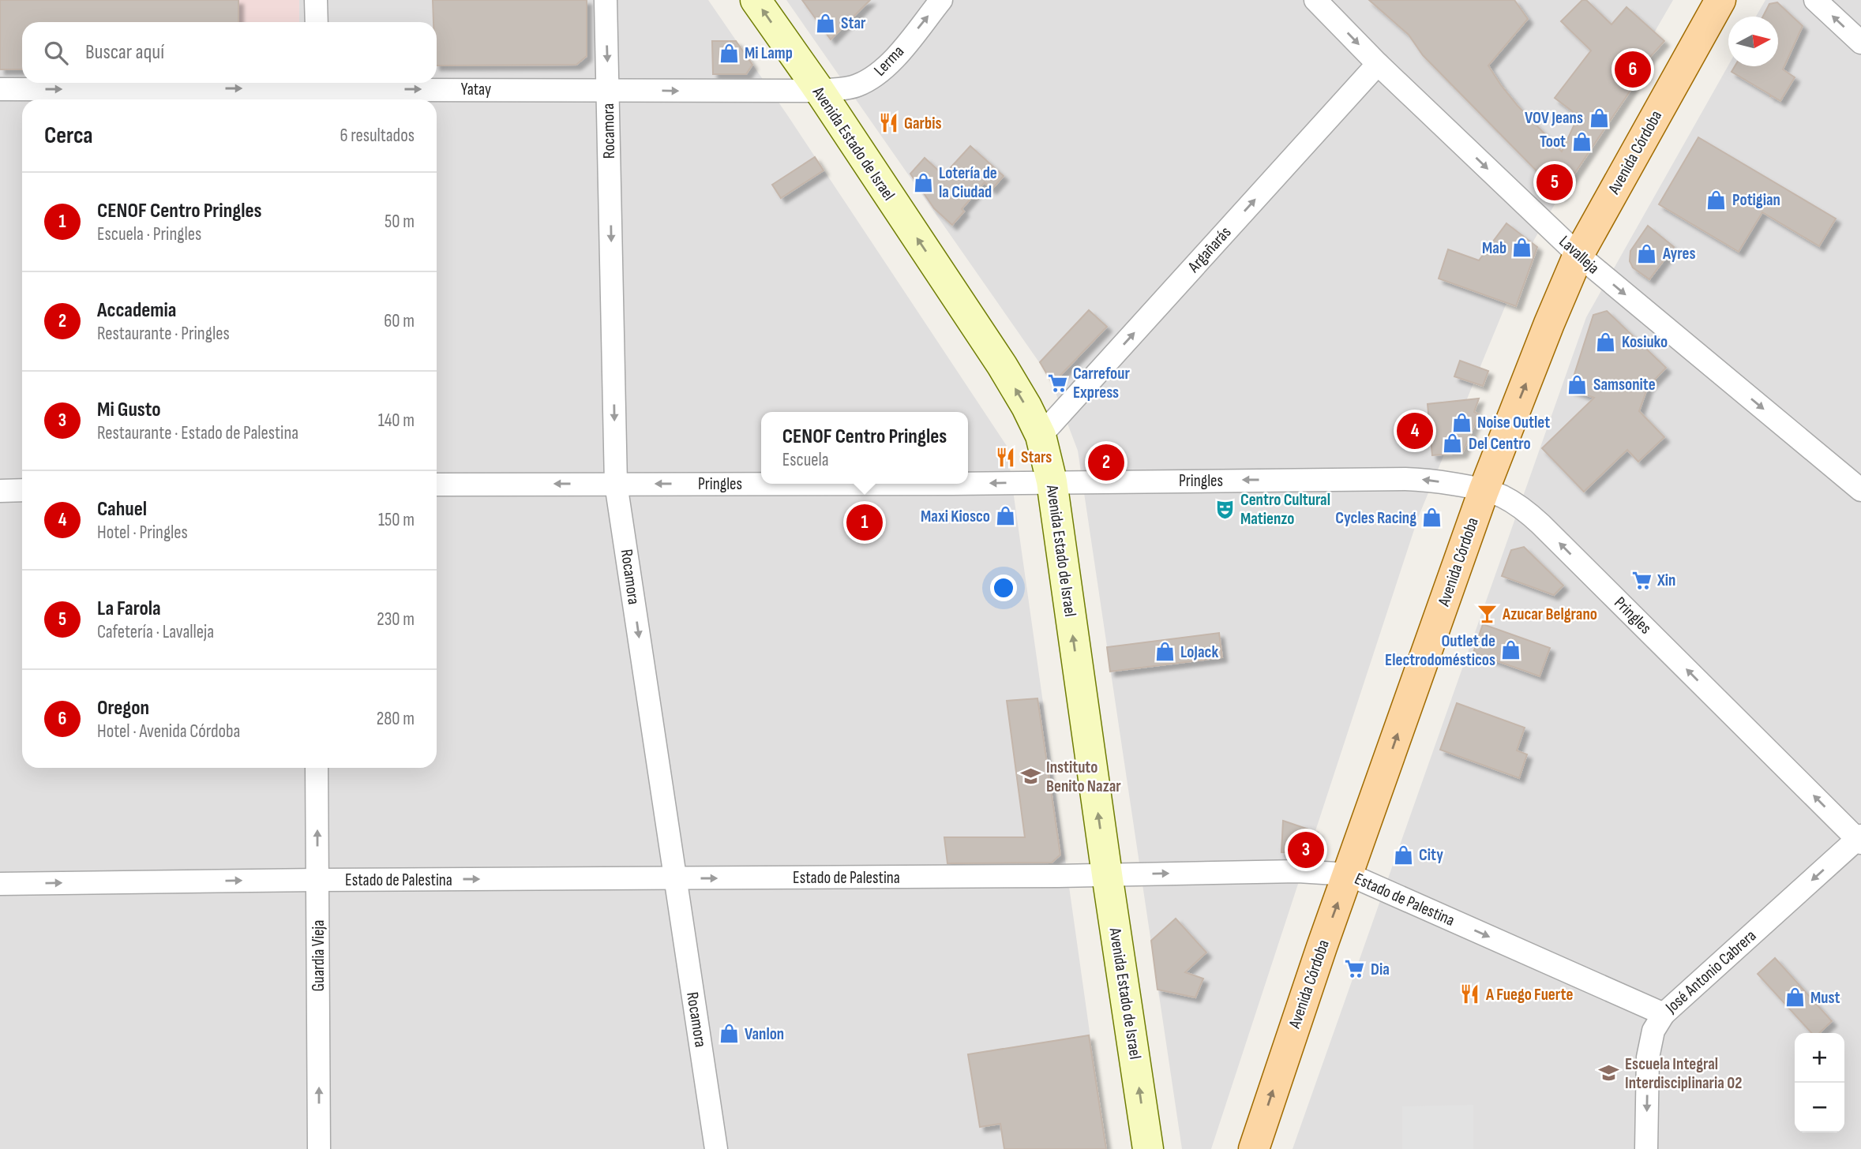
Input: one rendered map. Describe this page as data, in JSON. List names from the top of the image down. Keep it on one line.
{"streets":{"main road":["Avenida Estado de Israel","Avenida Córdoba"],"street":["Lerma","Yatay","Rocamora","Argañarás","Lavalleja","Pringles","Estado de Palestina","Guardia Vieja","José Antonio Cabrera"]},"crossings":[["Lerma","Yatay"],["Lerma","Avenida Estado de Israel"],["Yatay","Rocamora"],["Yatay","Avenida Estado de Israel"],["Rocamora","Pringles"],["Rocamora","Estado de Palestina"],["Avenida Estado de Israel","Argañarás"],["Avenida Estado de Israel","Pringles"],["Avenida Estado de Israel","Estado de Palestina"],["Avenida Córdoba","Lavalleja"],["Avenida Córdoba","Pringles"],["Avenida Córdoba","Estado de Palestina"],["Argañarás","Lavalleja"],["Pringles","José Antonio Cabrera"],["Estado de Palestina","Guardia Vieja"],["Estado de Palestina","José Antonio Cabrera"]],"one_way":["Lerma","Yatay","Rocamora","Avenida Estado de Israel","Avenida Córdoba","Argañarás","Lavalleja","Pringles","Estado de Palestina","Guardia Vieja","José Antonio Cabrera"],"places":{"shop":["Star","Mi Lamp","VOV Jeans","Toot","Lotería de la Ciudad","Potigian","Mab","Ayres","Kosiuko","Samsonite","Noise Outlet","Del Centro","Maxi Kiosco","Cycles Racing","Outlet de Electrodomésticos","LoJack","City","Must","Vanlon"],"restaurant":["Garbis","Stars","A Fuego Fuerte"],"supermarket":["Carrefour Express","Xin","Dia"],"theatre":["Centro Cultural Matienzo"],"bar":["Azucar Belgrano"],"school or university":["Instituto Benito Nazar","Escuela Integral Interdisciplinaria 02"]},"north":"right","page":{"search":"Buscar aquí","pins":["6","5","4","2","1","3"],"heading":["Cerca","6 resultados"],"list":[{"mark":"1","name":"CENOF Centro Pringles","note":"Escuela · Pringles","value":"50 m"},{"mark":"2","name":"Accademia","note":"Restaurante · Pringles","value":"60 m"},{"mark":"3","name":"Mi Gusto","note":"Restaurante · Estado de Palestina","value":"140 m"},{"mark":"4","name":"Cahuel","note":"Hotel · Pringles","value":"150 m"},{"mark":"5","name":"La Farola","note":"Cafetería · Lavalleja","value":"230 m"},{"mark":"6","name":"Oregon","note":"Hotel · Avenida Córdoba","value":"280 m"}],"popup":["CENOF Centro Pringles","Escuela"],"map_buttons":["+","−"]}}
